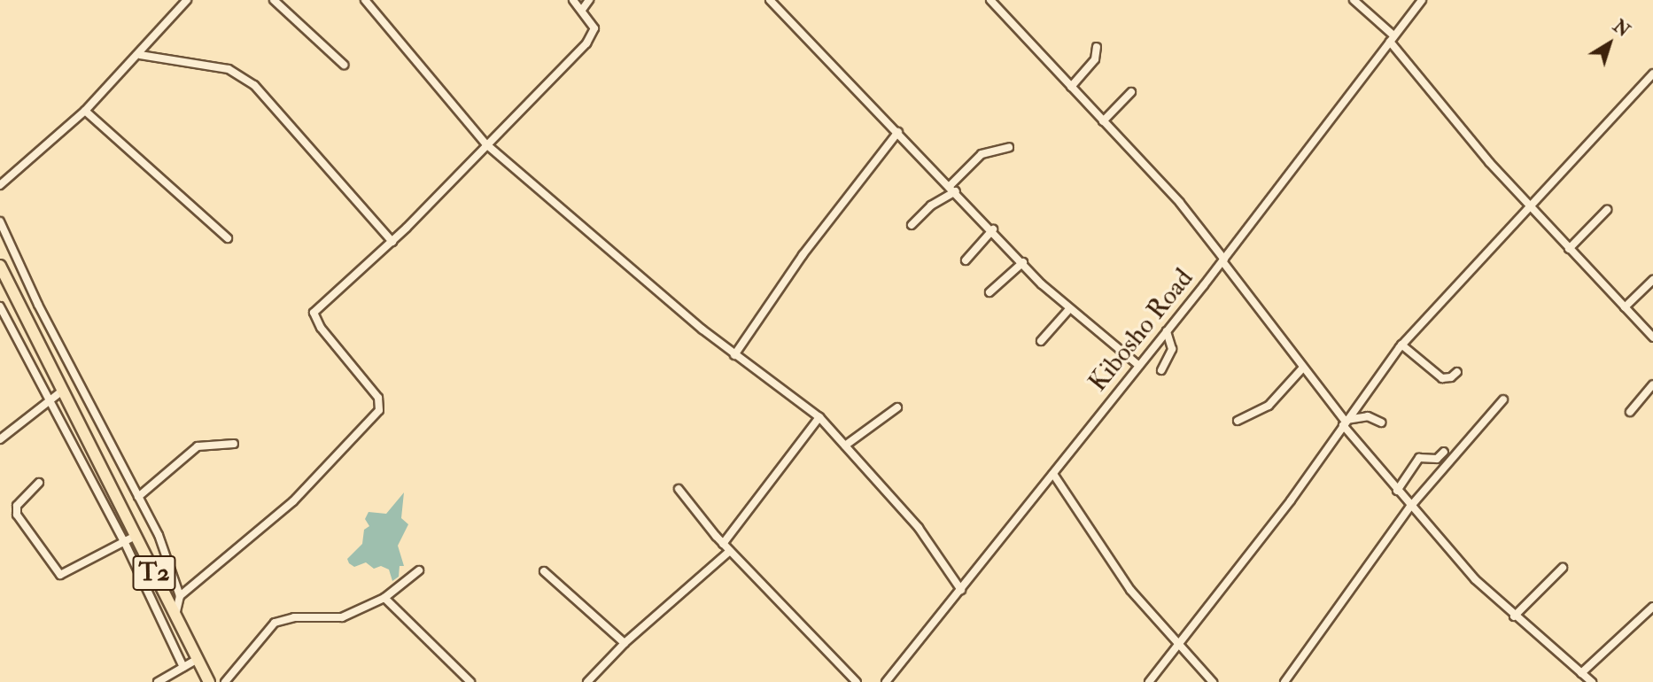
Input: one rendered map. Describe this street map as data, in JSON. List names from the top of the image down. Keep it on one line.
{"streets":{"highway":["T2"],"street":["Kibosho Road"]},"north":"top right"}
